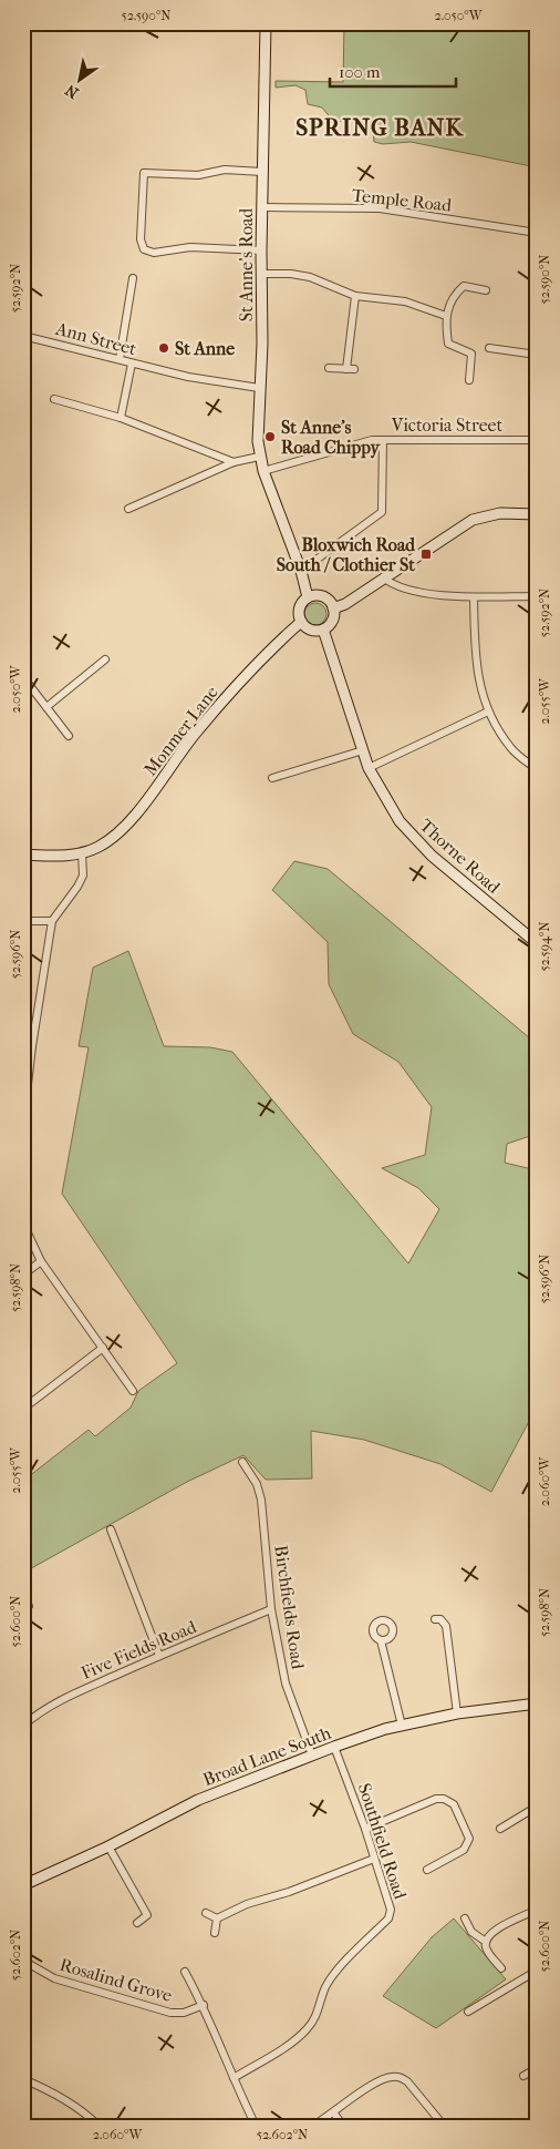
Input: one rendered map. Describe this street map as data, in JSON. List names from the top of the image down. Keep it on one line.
{"streets":{"street":["Temple Road","St Anne's Road","Ann Street","Victoria Street","Monmer Lane","Thorne Road","Birchfields Road","Five Fields Road","Broad Lane South","Southfield Road","Rosalind Grove"]},"crossings":[["Temple Road","St Anne's Road"],["St Anne's Road","Ann Street"],["St Anne's Road","Victoria Street"],["St Anne's Road","Monmer Lane"],["St Anne's Road","Thorne Road"],["Monmer Lane","Thorne Road"],["Birchfields Road","Five Fields Road"],["Birchfields Road","Broad Lane South"],["Broad Lane South","Southfield Road"]],"districts":["SPRING BANK"],"places":{"other":["St Anne","St Anne's Road Chippy"],"transit":["Bloxwich Road South / Clothier St"]},"scale_bar":"100 m","north":"bottom left","coordinates":["52.590°N","2.050°W","52.592°N","2.055°W","52.594°N","52.596°N","52.598°N","2.060°W","52.600°N","52.602°N"]}
